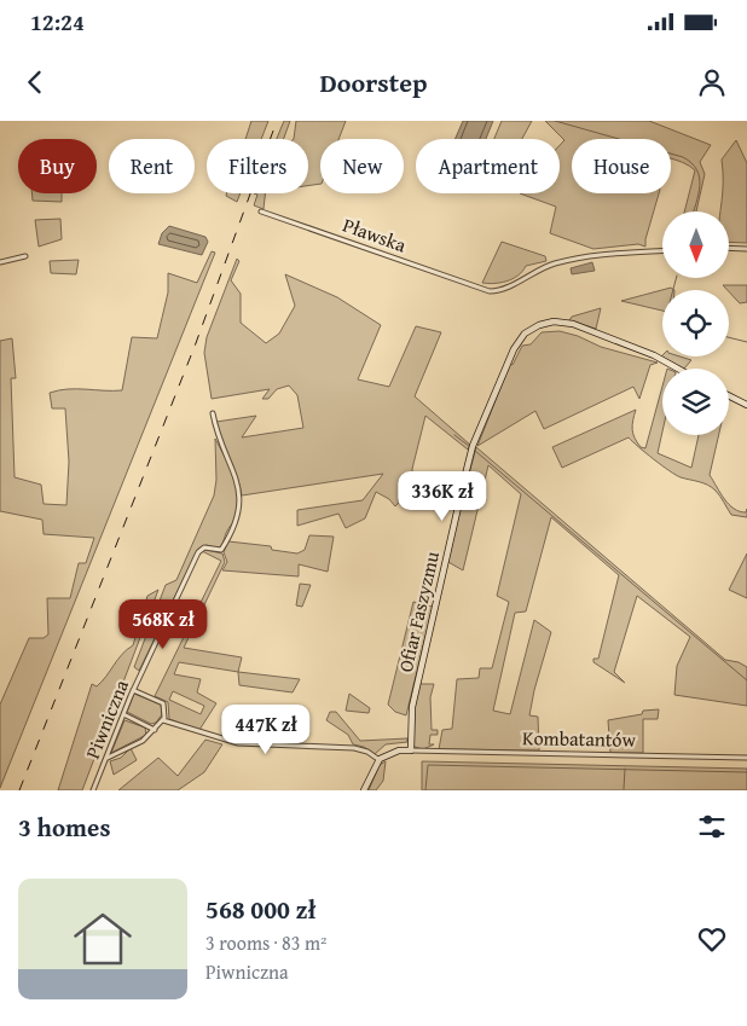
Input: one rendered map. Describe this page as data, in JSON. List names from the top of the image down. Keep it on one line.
{"streets":{"street":["Pławska","Ofiar Faszyzmu","Piwniczna","Kombatantów"]},"crossings":[["Ofiar Faszyzmu","Kombatantów"]],"north":"bottom","page":{"status":"12:24","header":"Doorstep","chip":["Buy","Rent","Filters","New","Apartment","House"],"price":["336K zł","568K zł","447K zł"],"heading":"3 homes","list":[{"name":"568 000 zł","note":"3 rooms · 83 m² · Piwniczna"}]}}
